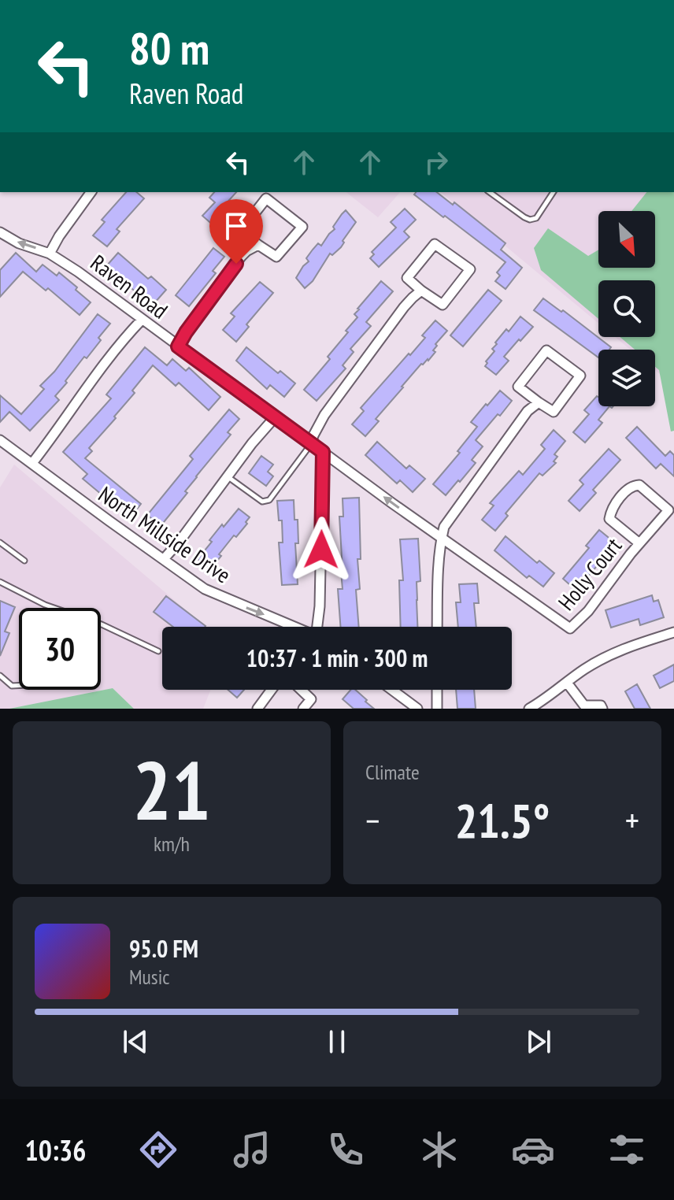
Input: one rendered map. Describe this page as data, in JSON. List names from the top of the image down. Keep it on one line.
{"streets":{"street":["Raven Road","North Millside Drive","Holly Court"]},"crossings":[["Raven Road","Holly Court"]],"one_way":["Raven Road","North Millside Drive"],"north":"bottom right","page":{"turn":["80 m","Raven Road"],"limit":"30","trip":"10:37 · 1 min · 300 m","tile":[["21","km/h"],"Climate"],"heat":["−","21.5°","+"],"song":["95.0 FM","Music"],"tabs":"10:36"}}
